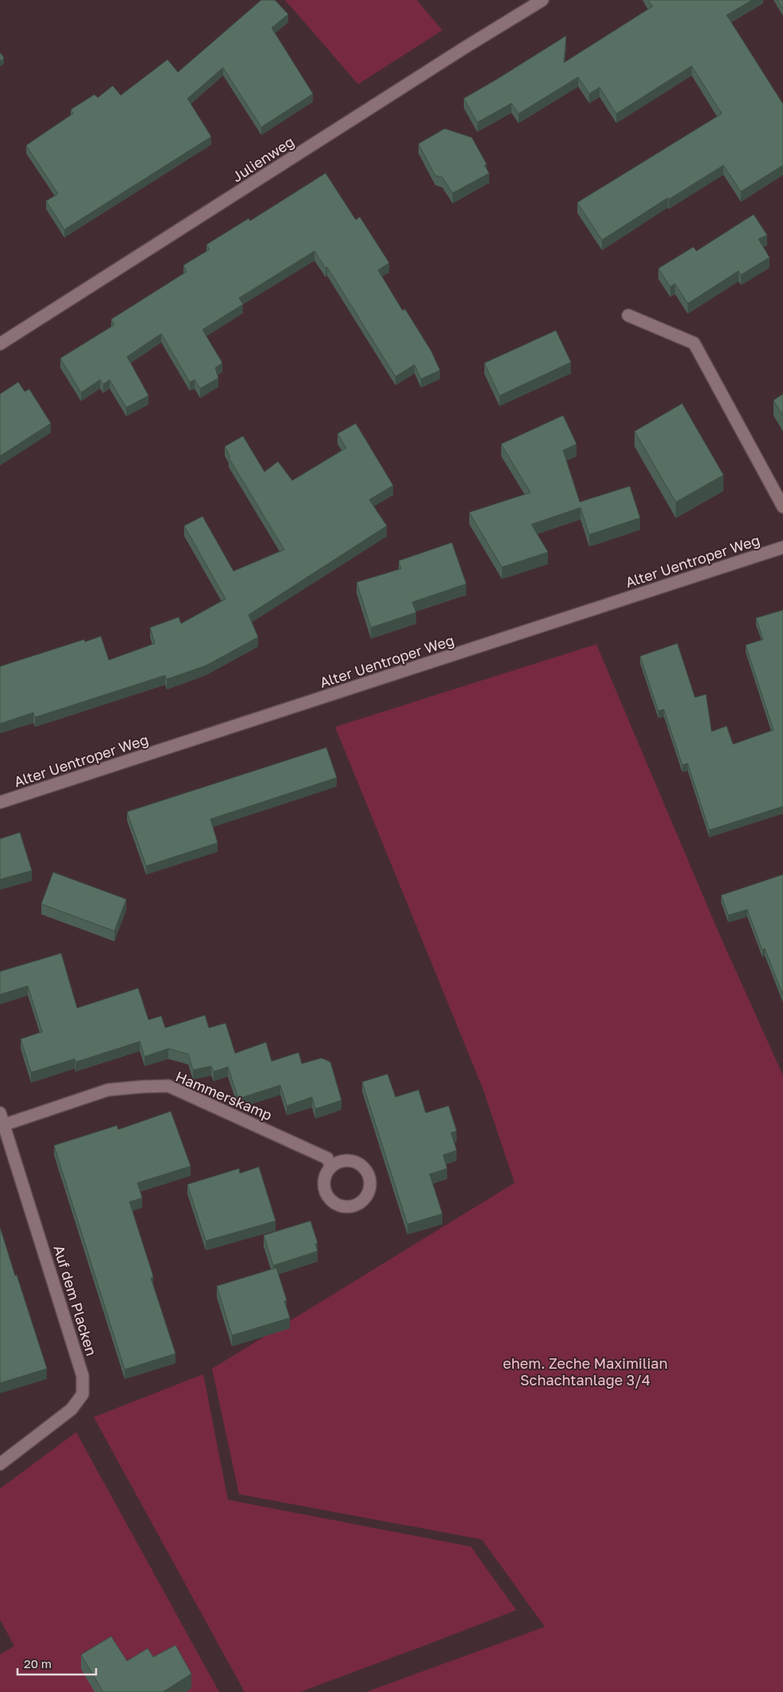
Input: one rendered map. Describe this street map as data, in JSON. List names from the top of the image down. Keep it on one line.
{"streets":{"street":["Julienweg","Alter Uentroper Weg","Hammerskamp","Auf dem Placken"]},"crossings":[["Hammerskamp","Auf dem Placken"]],"parks":["ehem. Zeche Maximilian Schachtanlage 3/4"],"scale_bar":"20 m"}
